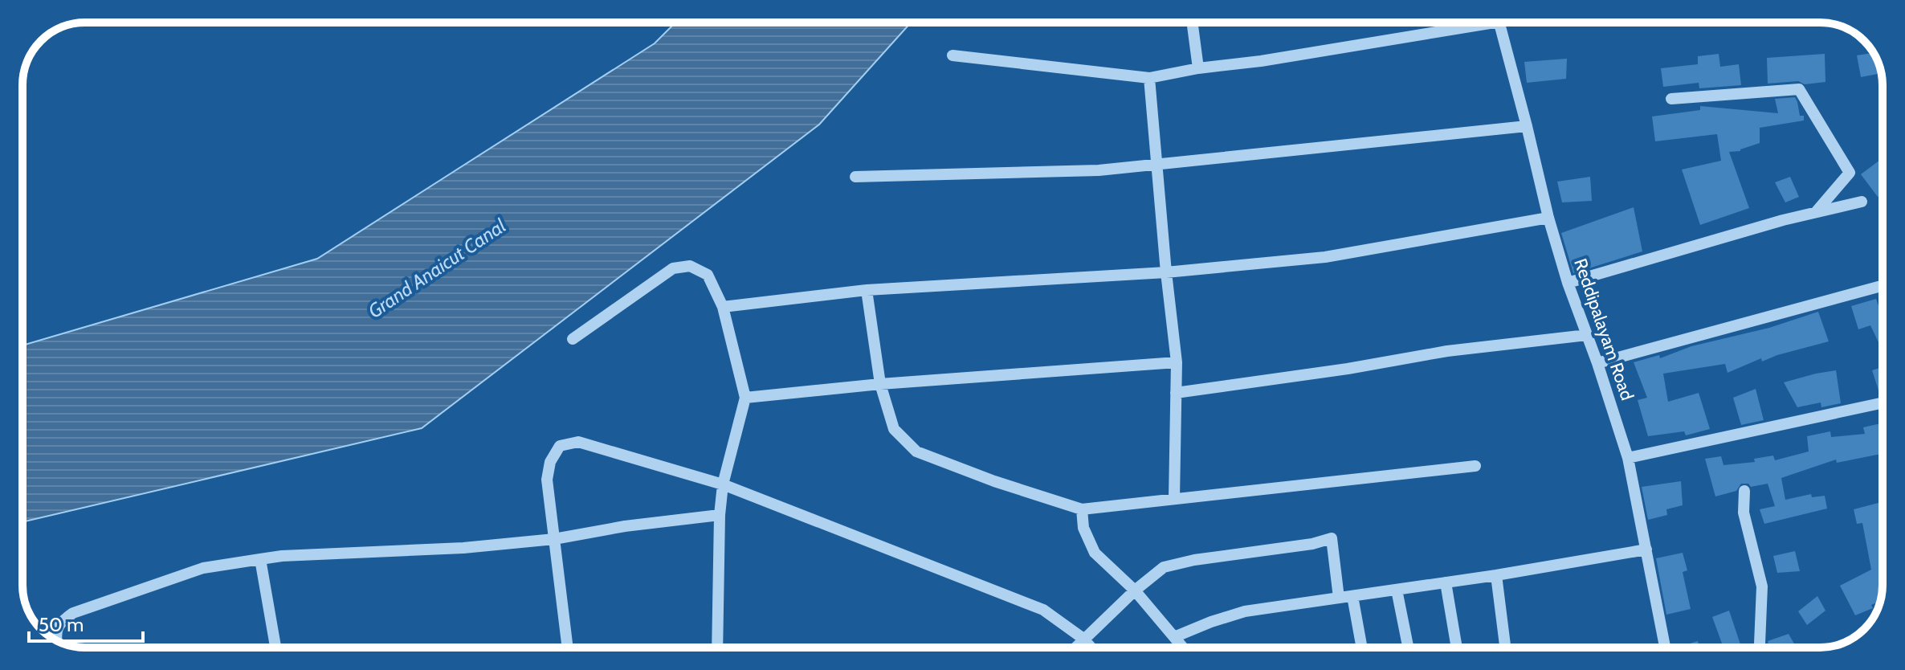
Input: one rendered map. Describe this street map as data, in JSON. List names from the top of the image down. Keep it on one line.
{"streets":{"street":["Reddipalayam Road"]},"water":["Grand Anaicut Canal"],"scale_bar":"50 m"}
